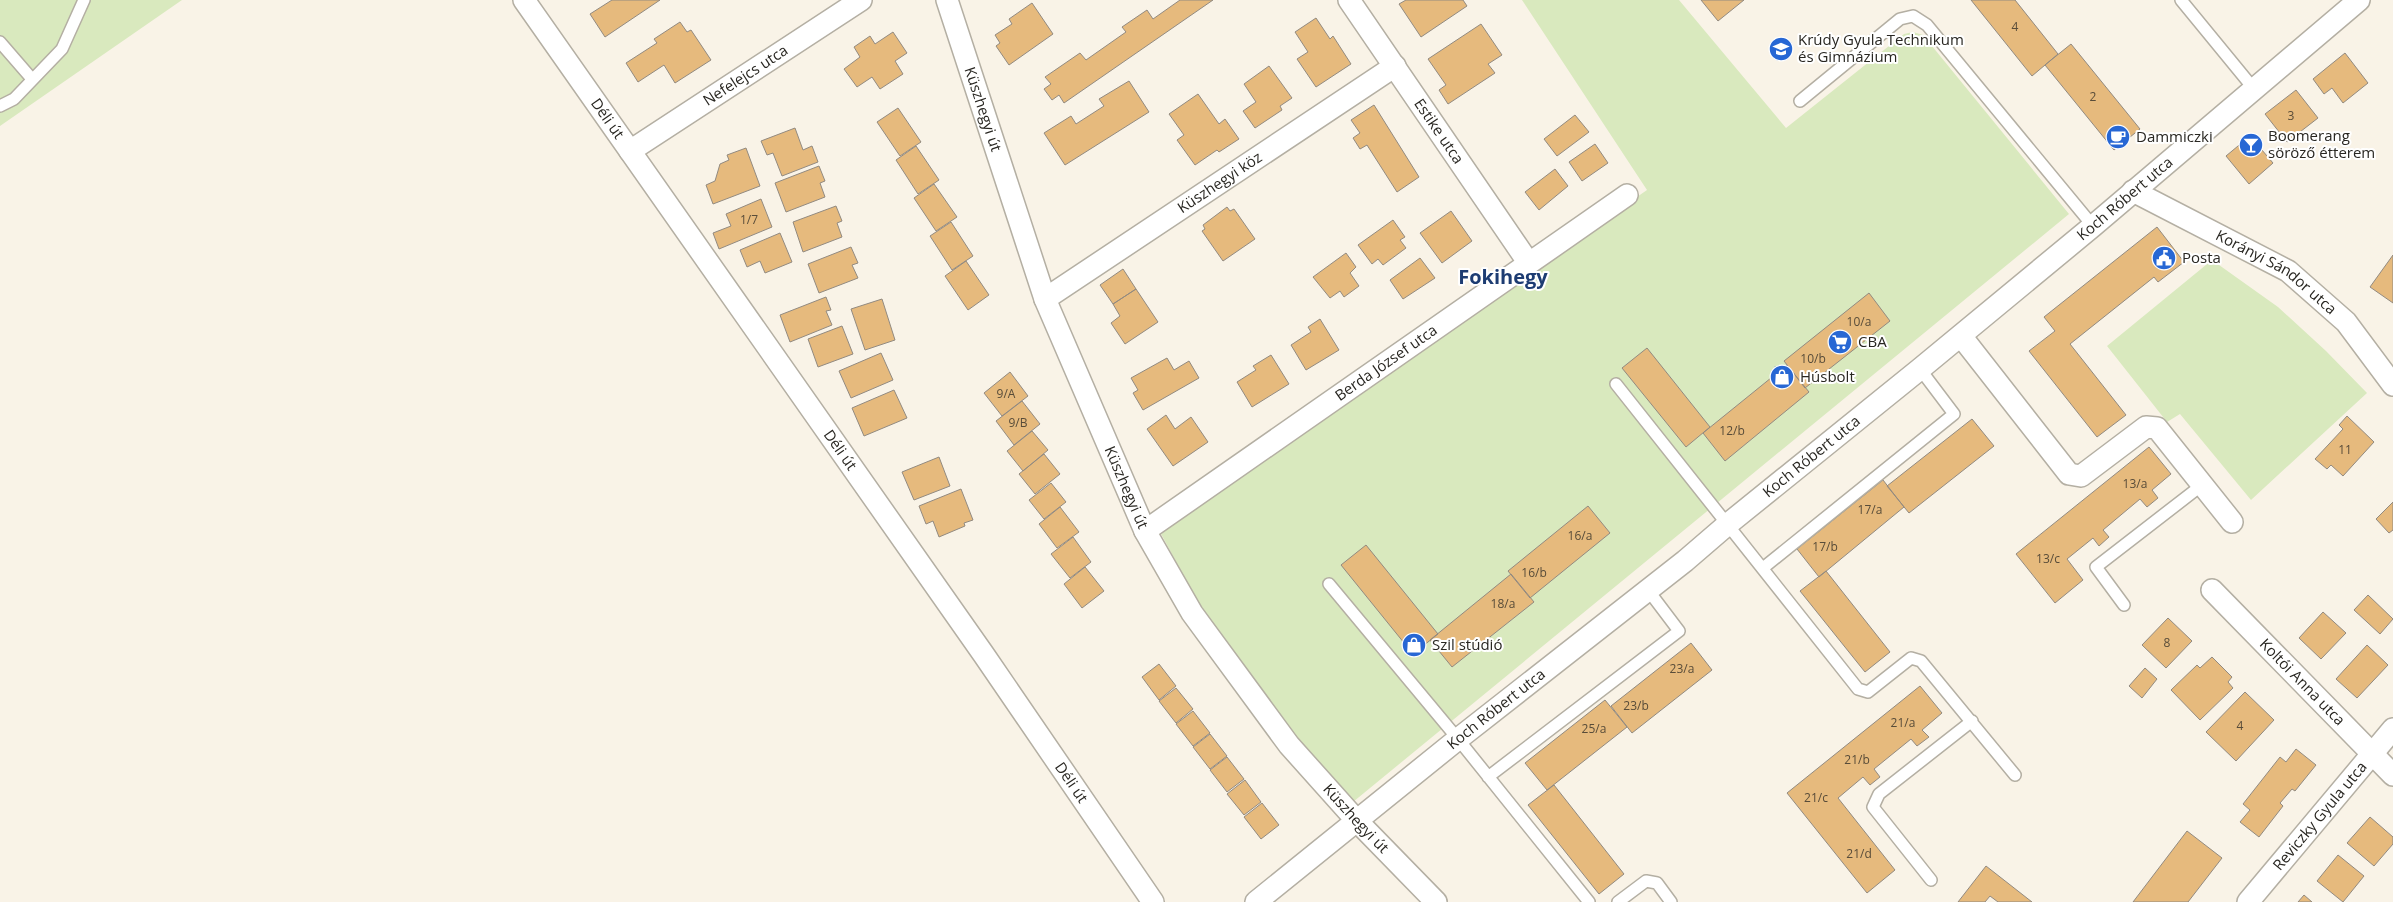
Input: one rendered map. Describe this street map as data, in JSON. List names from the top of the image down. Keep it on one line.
{"streets":{"street":["Nefelejcs utca","Küszhegyi út","Déli út","Estike utca","Küszhegyi köz","Koch Róbert utca","Korányi Sándor utca","Berda József utca","Koltói Anna utca","Reviczky Gyula utca"]},"crossings":[["Nefelejcs utca","Déli út"],["Küszhegyi út","Küszhegyi köz"],["Küszhegyi út","Koch Róbert utca"],["Küszhegyi út","Berda József utca"],["Estike utca","Küszhegyi köz"],["Estike utca","Berda József utca"],["Koch Róbert utca","Korányi Sándor utca"],["Koltói Anna utca","Reviczky Gyula utca"]],"districts":["Fokihegy"],"places":{"school or university":["Krúdy Gyula Technikum és Gimnázium"],"cafe":["Dammiczki"],"bar":["Boomerang söröző étterem"],"public building":["Posta"],"supermarket":["CBA"],"shop":["Húsbolt","Szil stúdió"]},"house_numbers":["4","2","3","1/7","10/a","10/b","9/A","9/B","12/b","11","13/a","17/a","16/a","17/b","13/c","16/b","18/a","8","23/a","23/b","21/a","4","25/a","21/b","21/c","21/d"]}
